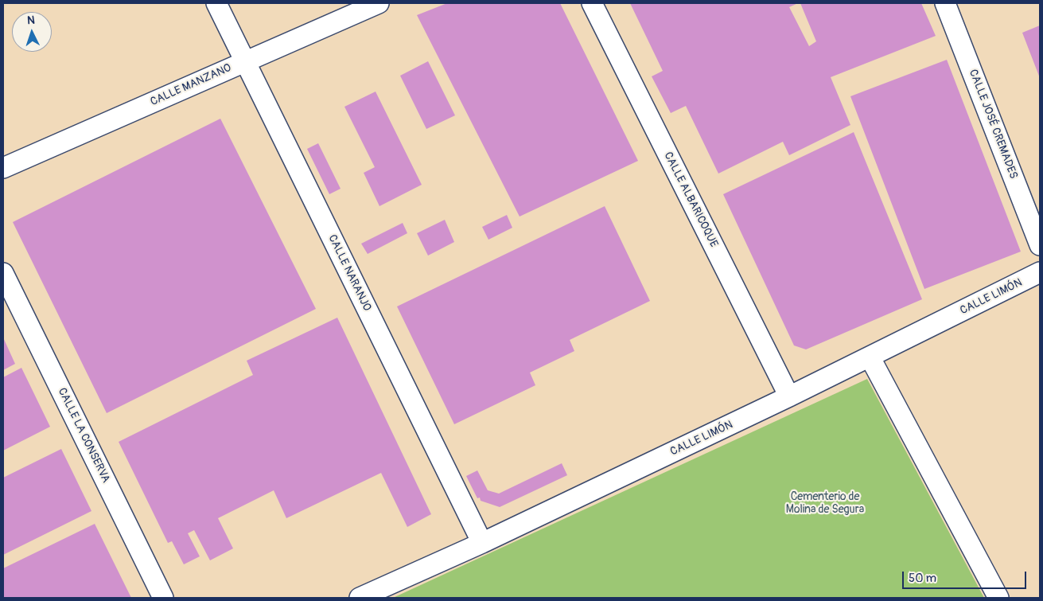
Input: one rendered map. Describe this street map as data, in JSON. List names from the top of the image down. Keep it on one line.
{"streets":{"street":["CALLE MANZANO","CALLE JOSÉ CREMADES","CALLE ALBARICOQUE","CALLE NARANJO","CALLE LIMÓN","CALLE LA CONSERVA"]},"crossings":[["CALLE MANZANO","CALLE NARANJO"],["CALLE ALBARICOQUE","CALLE LIMÓN"],["CALLE NARANJO","CALLE LIMÓN"]],"parks":["Cementerio de Molina de Segura"],"scale_bar":"50 m","north":"top"}
